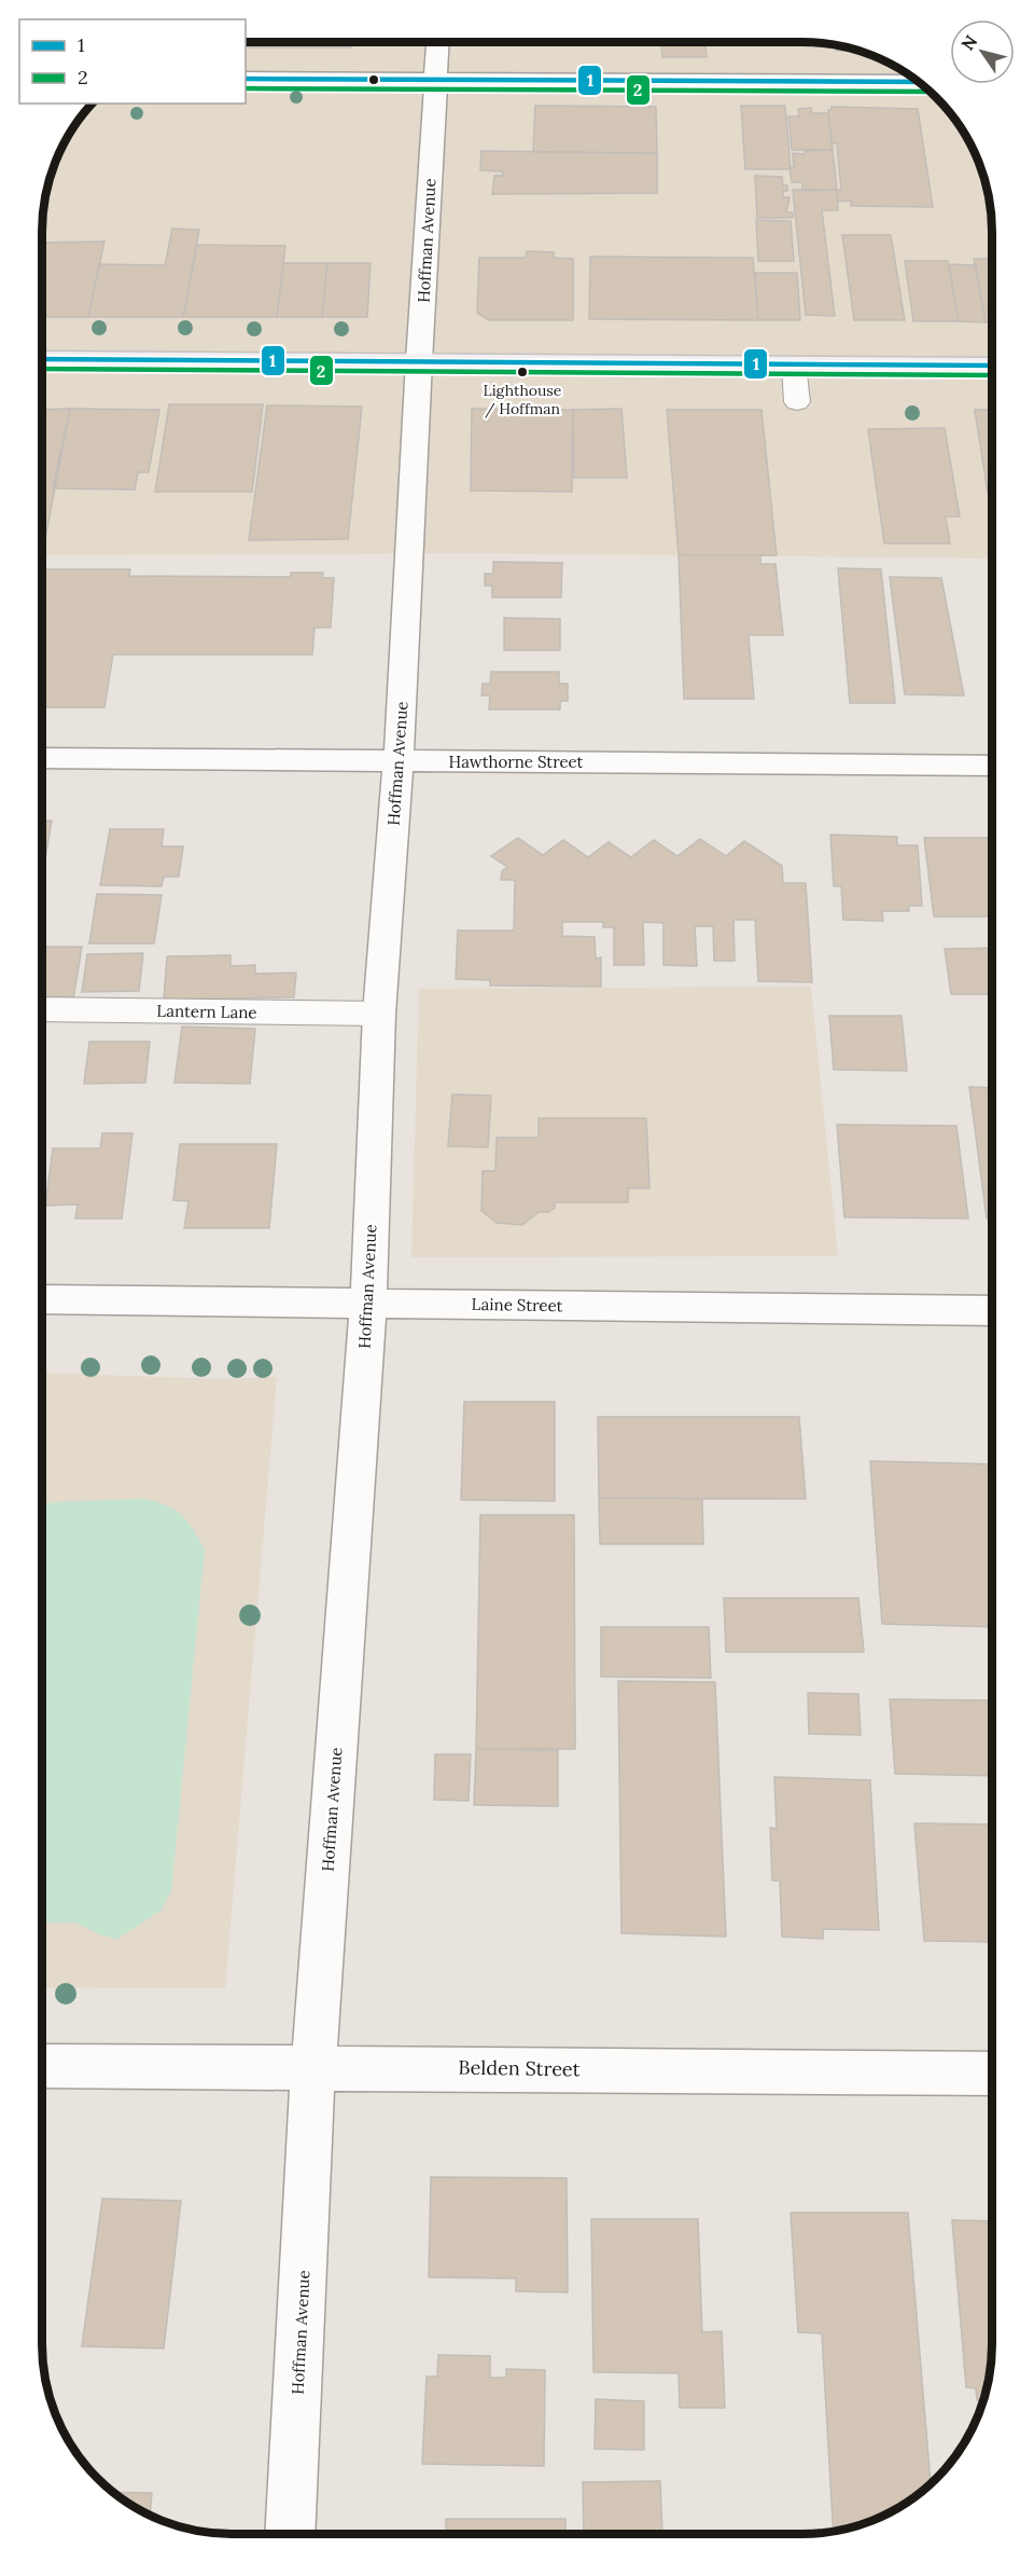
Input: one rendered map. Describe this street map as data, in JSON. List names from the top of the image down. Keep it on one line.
{"streets":{"street":["Hoffman Avenue","Hawthorne Street","Laine Street","Belden Street"],"lane":["Lantern Lane"]},"crossings":[["Hoffman Avenue","Hawthorne Street"],["Hoffman Avenue","Lantern Lane"],["Hoffman Avenue","Laine Street"],["Hoffman Avenue","Belden Street"]],"places":["Lighthouse / Hoffman"],"lines":["transit line 1","transit line 2"],"legend":["1","2"],"north":"top left"}
